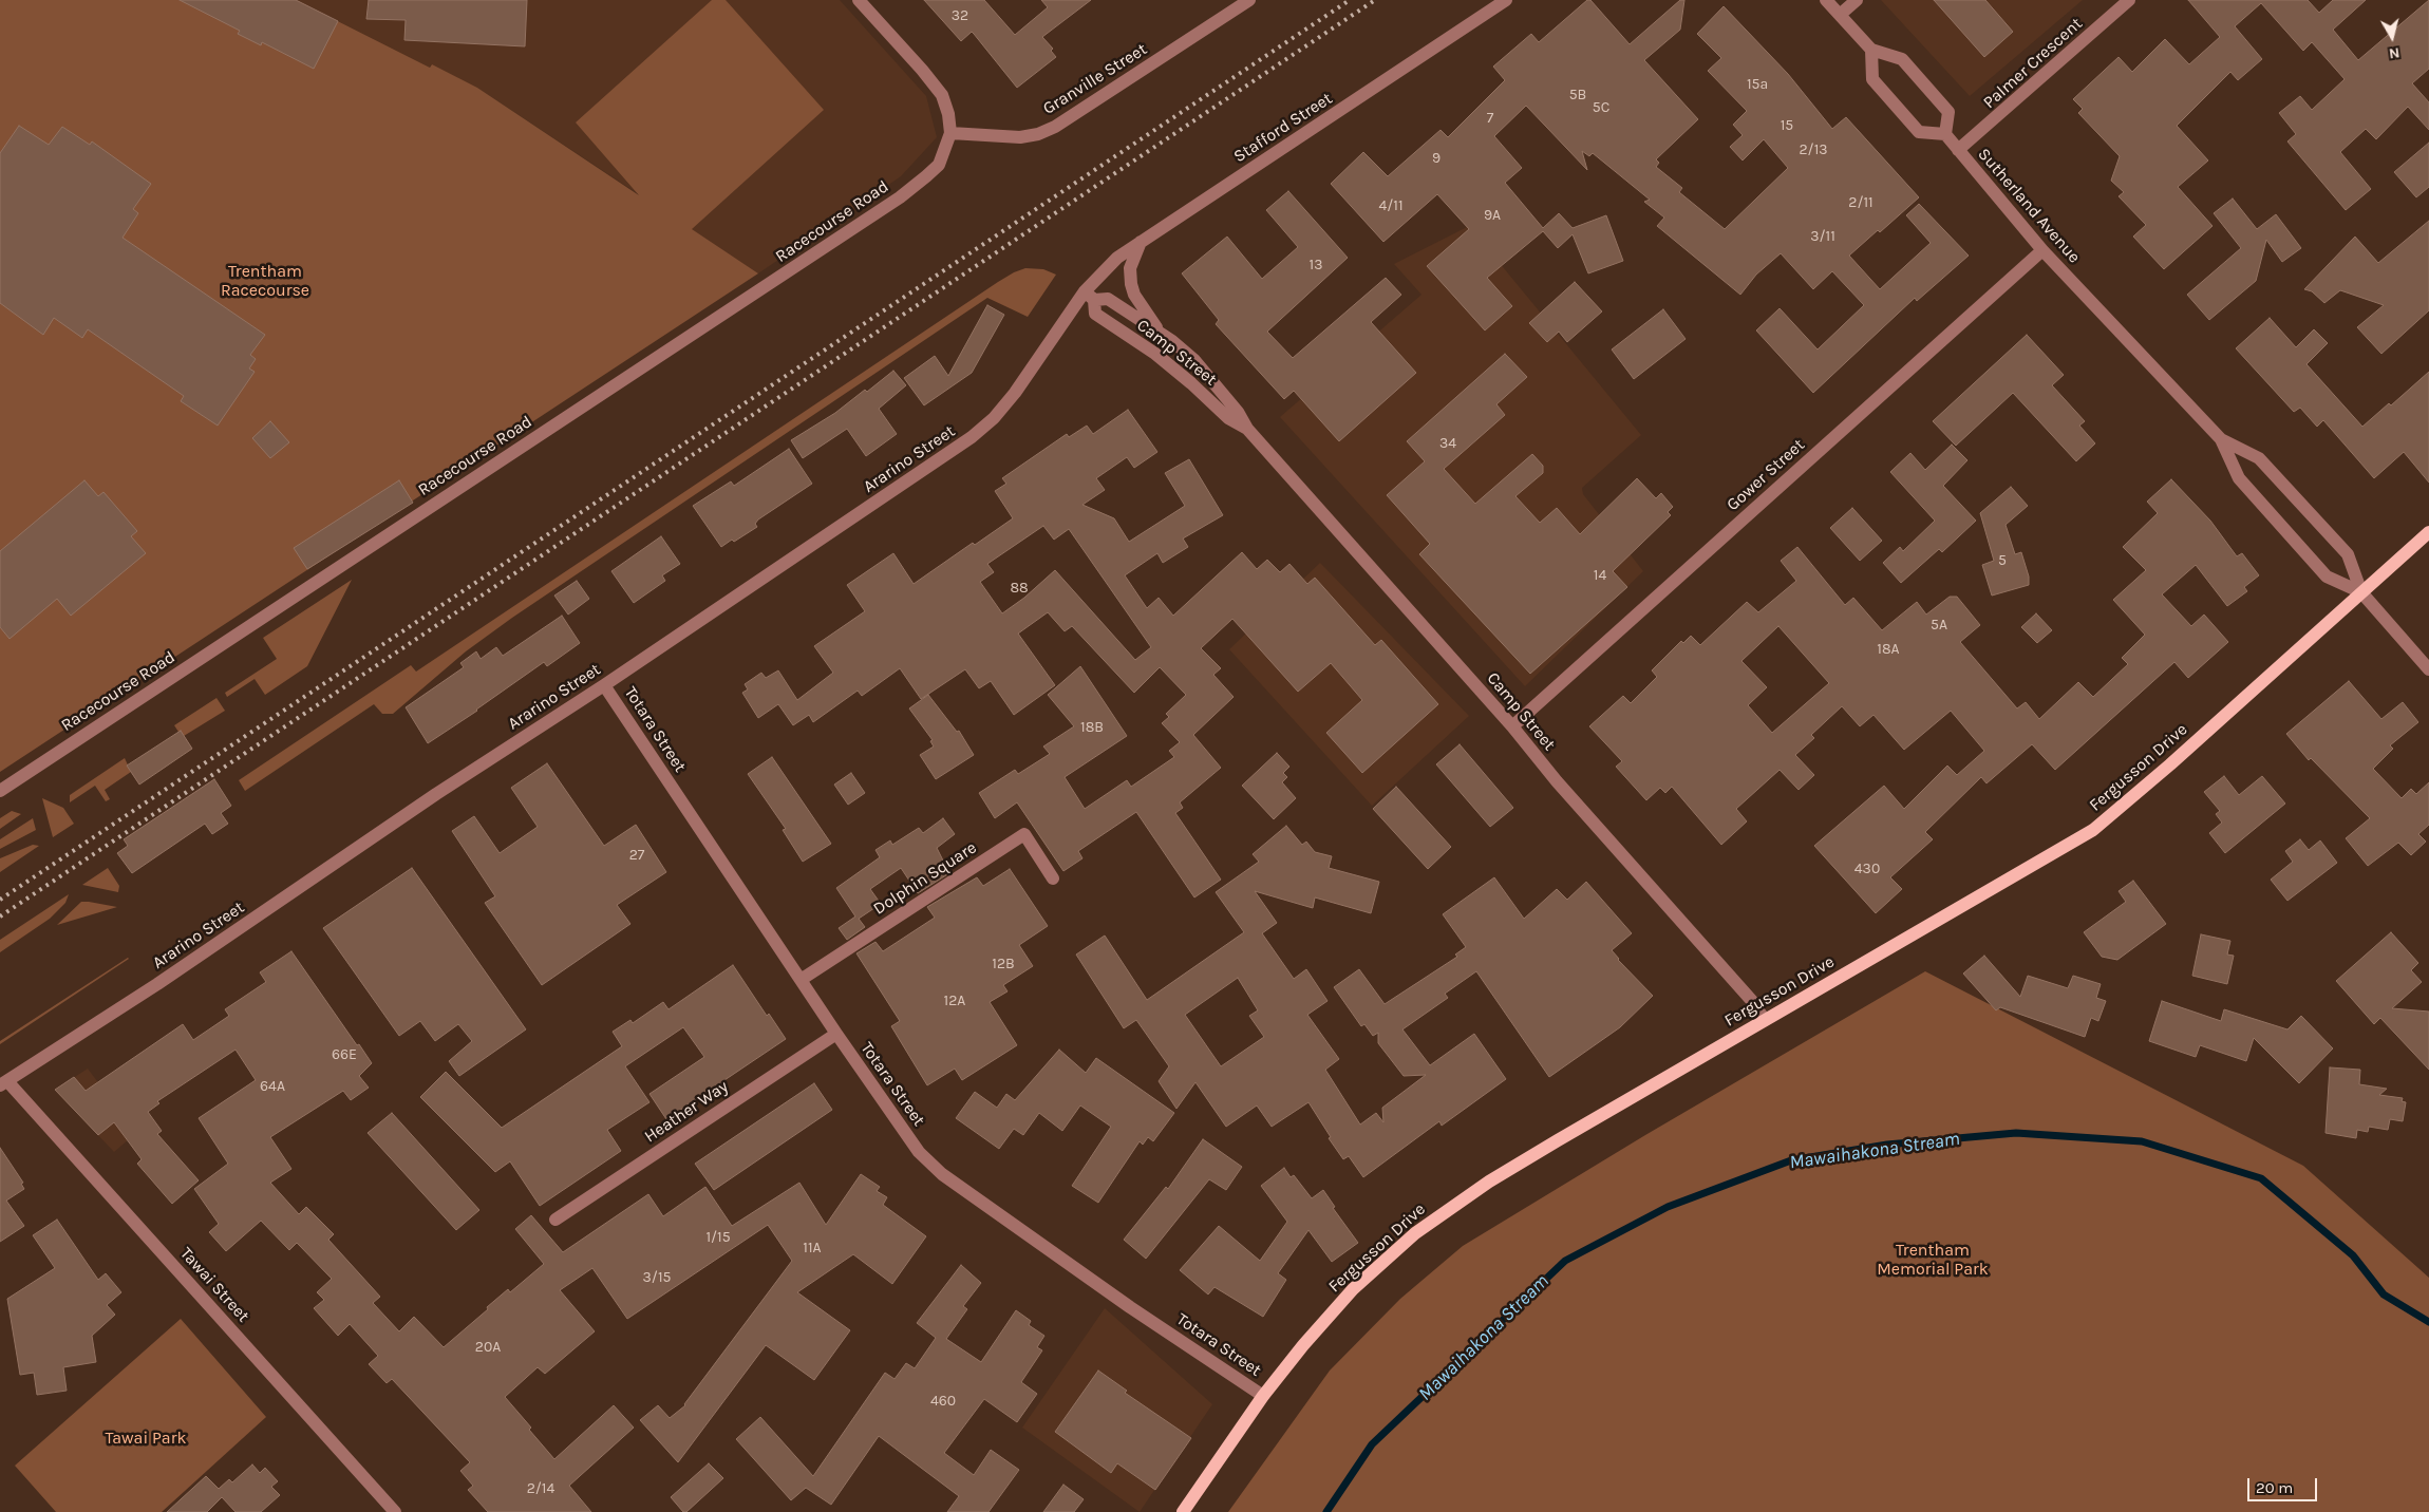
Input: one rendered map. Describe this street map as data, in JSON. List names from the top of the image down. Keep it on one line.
{"streets":{"main road":["Fergusson Drive"],"street":["Palmer Crescent","Granville Street","Stafford Street","Sutherland Avenue","Racecourse Road","Camp Street","Ararino Street","Gower Street","Totara Street","Dolphin Square","Heather Way","Tawai Street"]},"crossings":[["Palmer Crescent","Sutherland Avenue"],["Granville Street","Racecourse Road"],["Stafford Street","Camp Street"],["Stafford Street","Ararino Street"],["Sutherland Avenue","Gower Street"],["Sutherland Avenue","Fergusson Drive"],["Camp Street","Ararino Street"],["Camp Street","Gower Street"],["Camp Street","Fergusson Drive"],["Ararino Street","Totara Street"],["Ararino Street","Tawai Street"],["Totara Street","Fergusson Drive"],["Totara Street","Dolphin Square"],["Totara Street","Heather Way"]],"water":["Mawaihakona Stream"],"parks":["Trentham Racecourse","Trentham Memorial Park","Tawai Park"],"house_numbers":["32","15a","5B","5C","7","15","2/13","9","2/11","4/11","9A","3/11","13","34","5","14","88","5A","18A","18B","27","430","12B","12A","66E","64A","1/15","11A","3/15","20A","460","2/14"],"scale_bar":"20 m","north":"bottom"}
